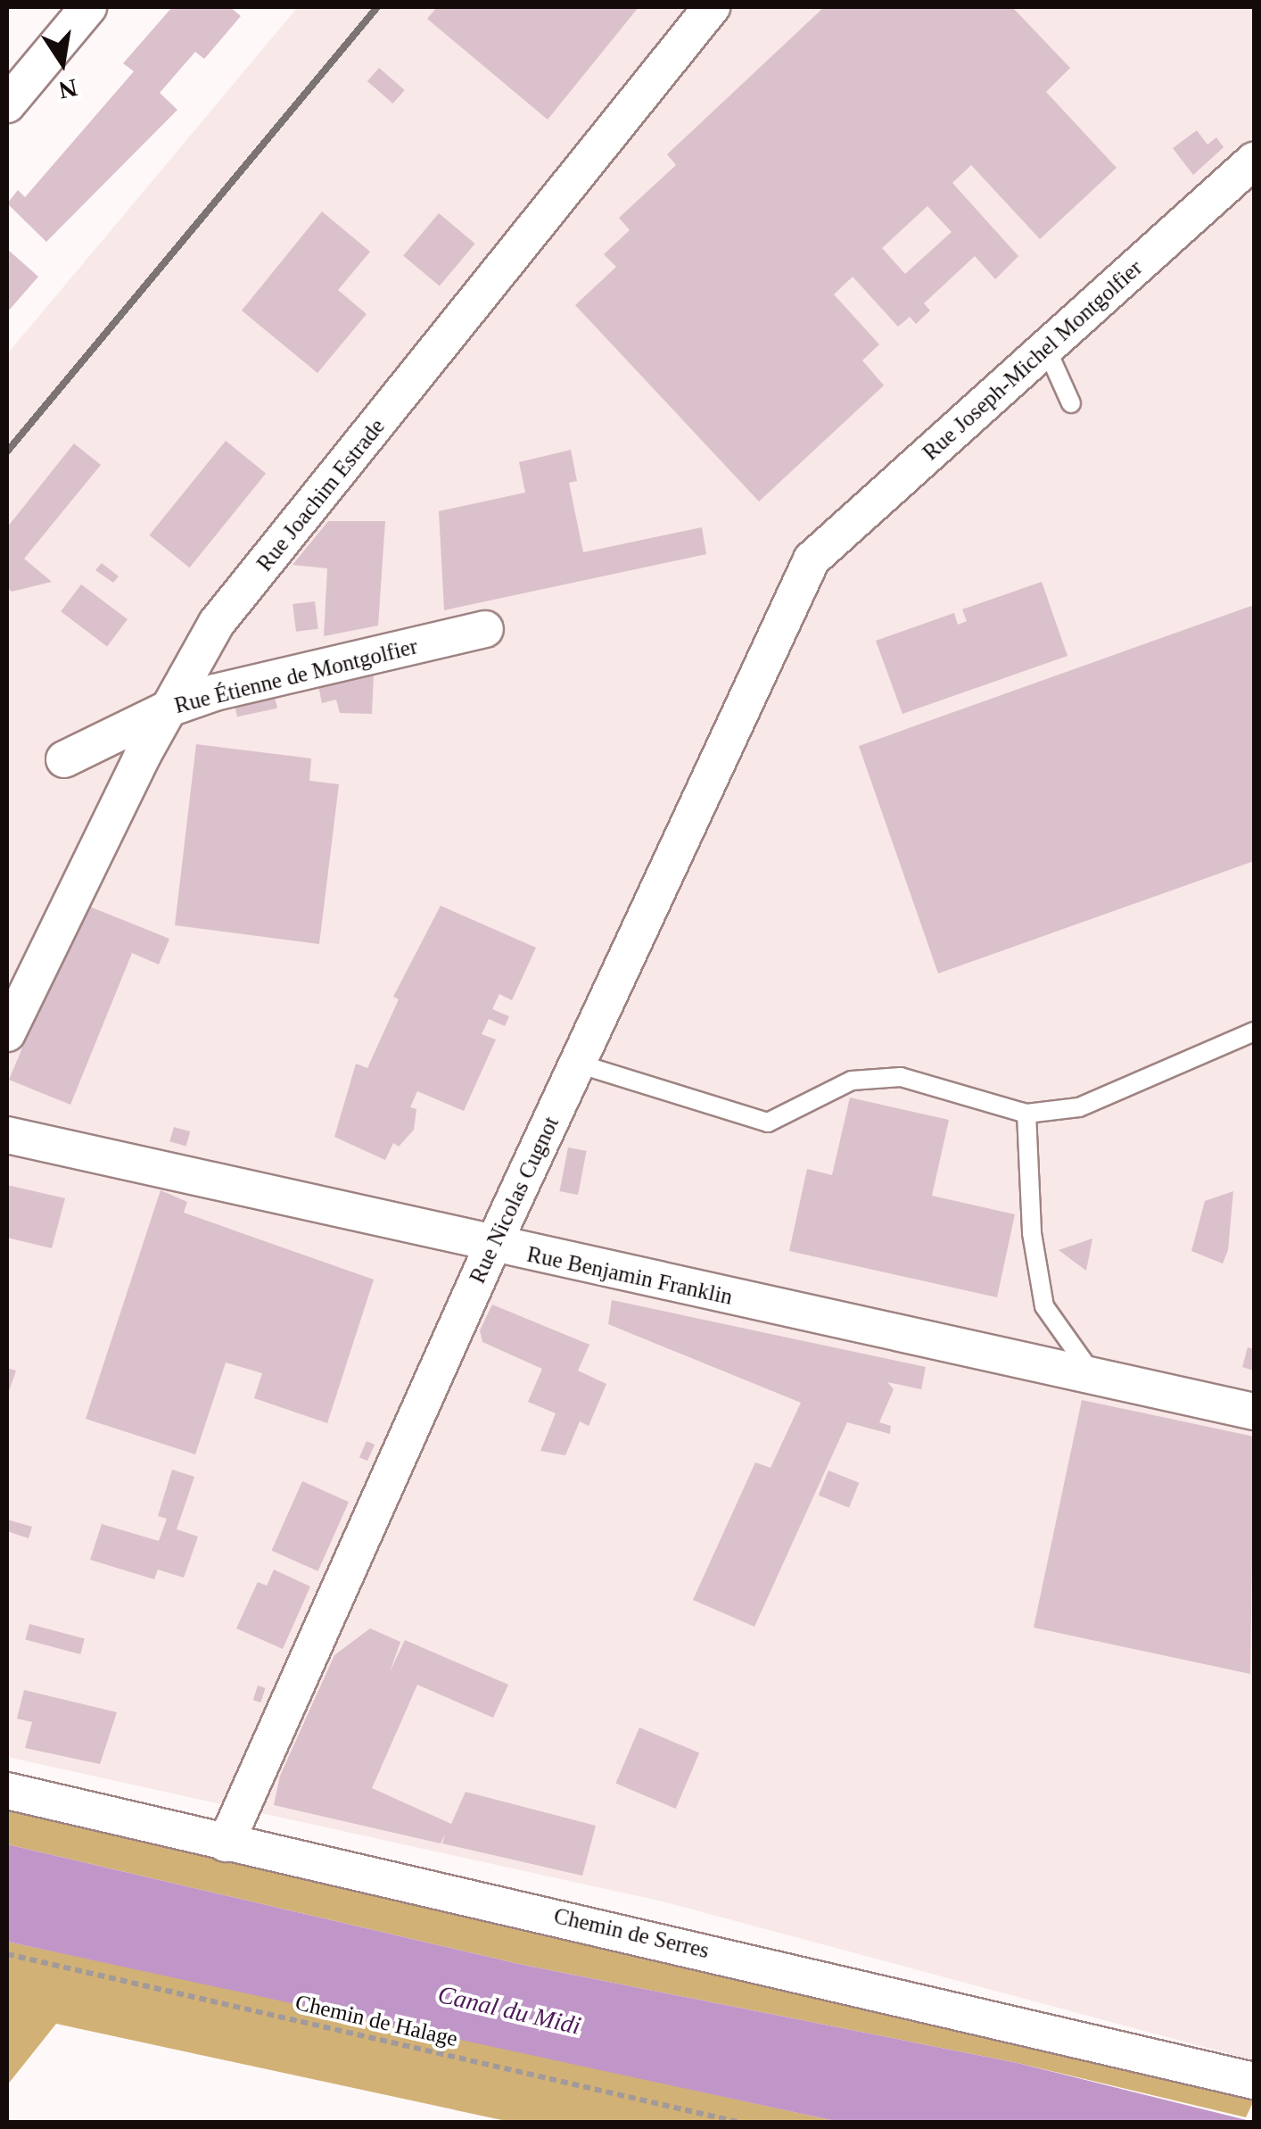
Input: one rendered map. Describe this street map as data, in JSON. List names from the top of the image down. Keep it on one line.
{"streets":{"street":["Rue Joseph-Michel Montgolfier","Rue Joachim Estrade","Rue Étienne de Montgolfier","Rue Nicolas Cugnot","Rue Benjamin Franklin","Chemin de Serres"],"path":["Chemin de Halage"]},"crossings":[["Rue Joseph-Michel Montgolfier","Rue Nicolas Cugnot"],["Rue Joachim Estrade","Rue Étienne de Montgolfier"],["Rue Nicolas Cugnot","Rue Benjamin Franklin"],["Rue Nicolas Cugnot","Chemin de Serres"]],"water":["Canal du Midi"],"north":"bottom"}
